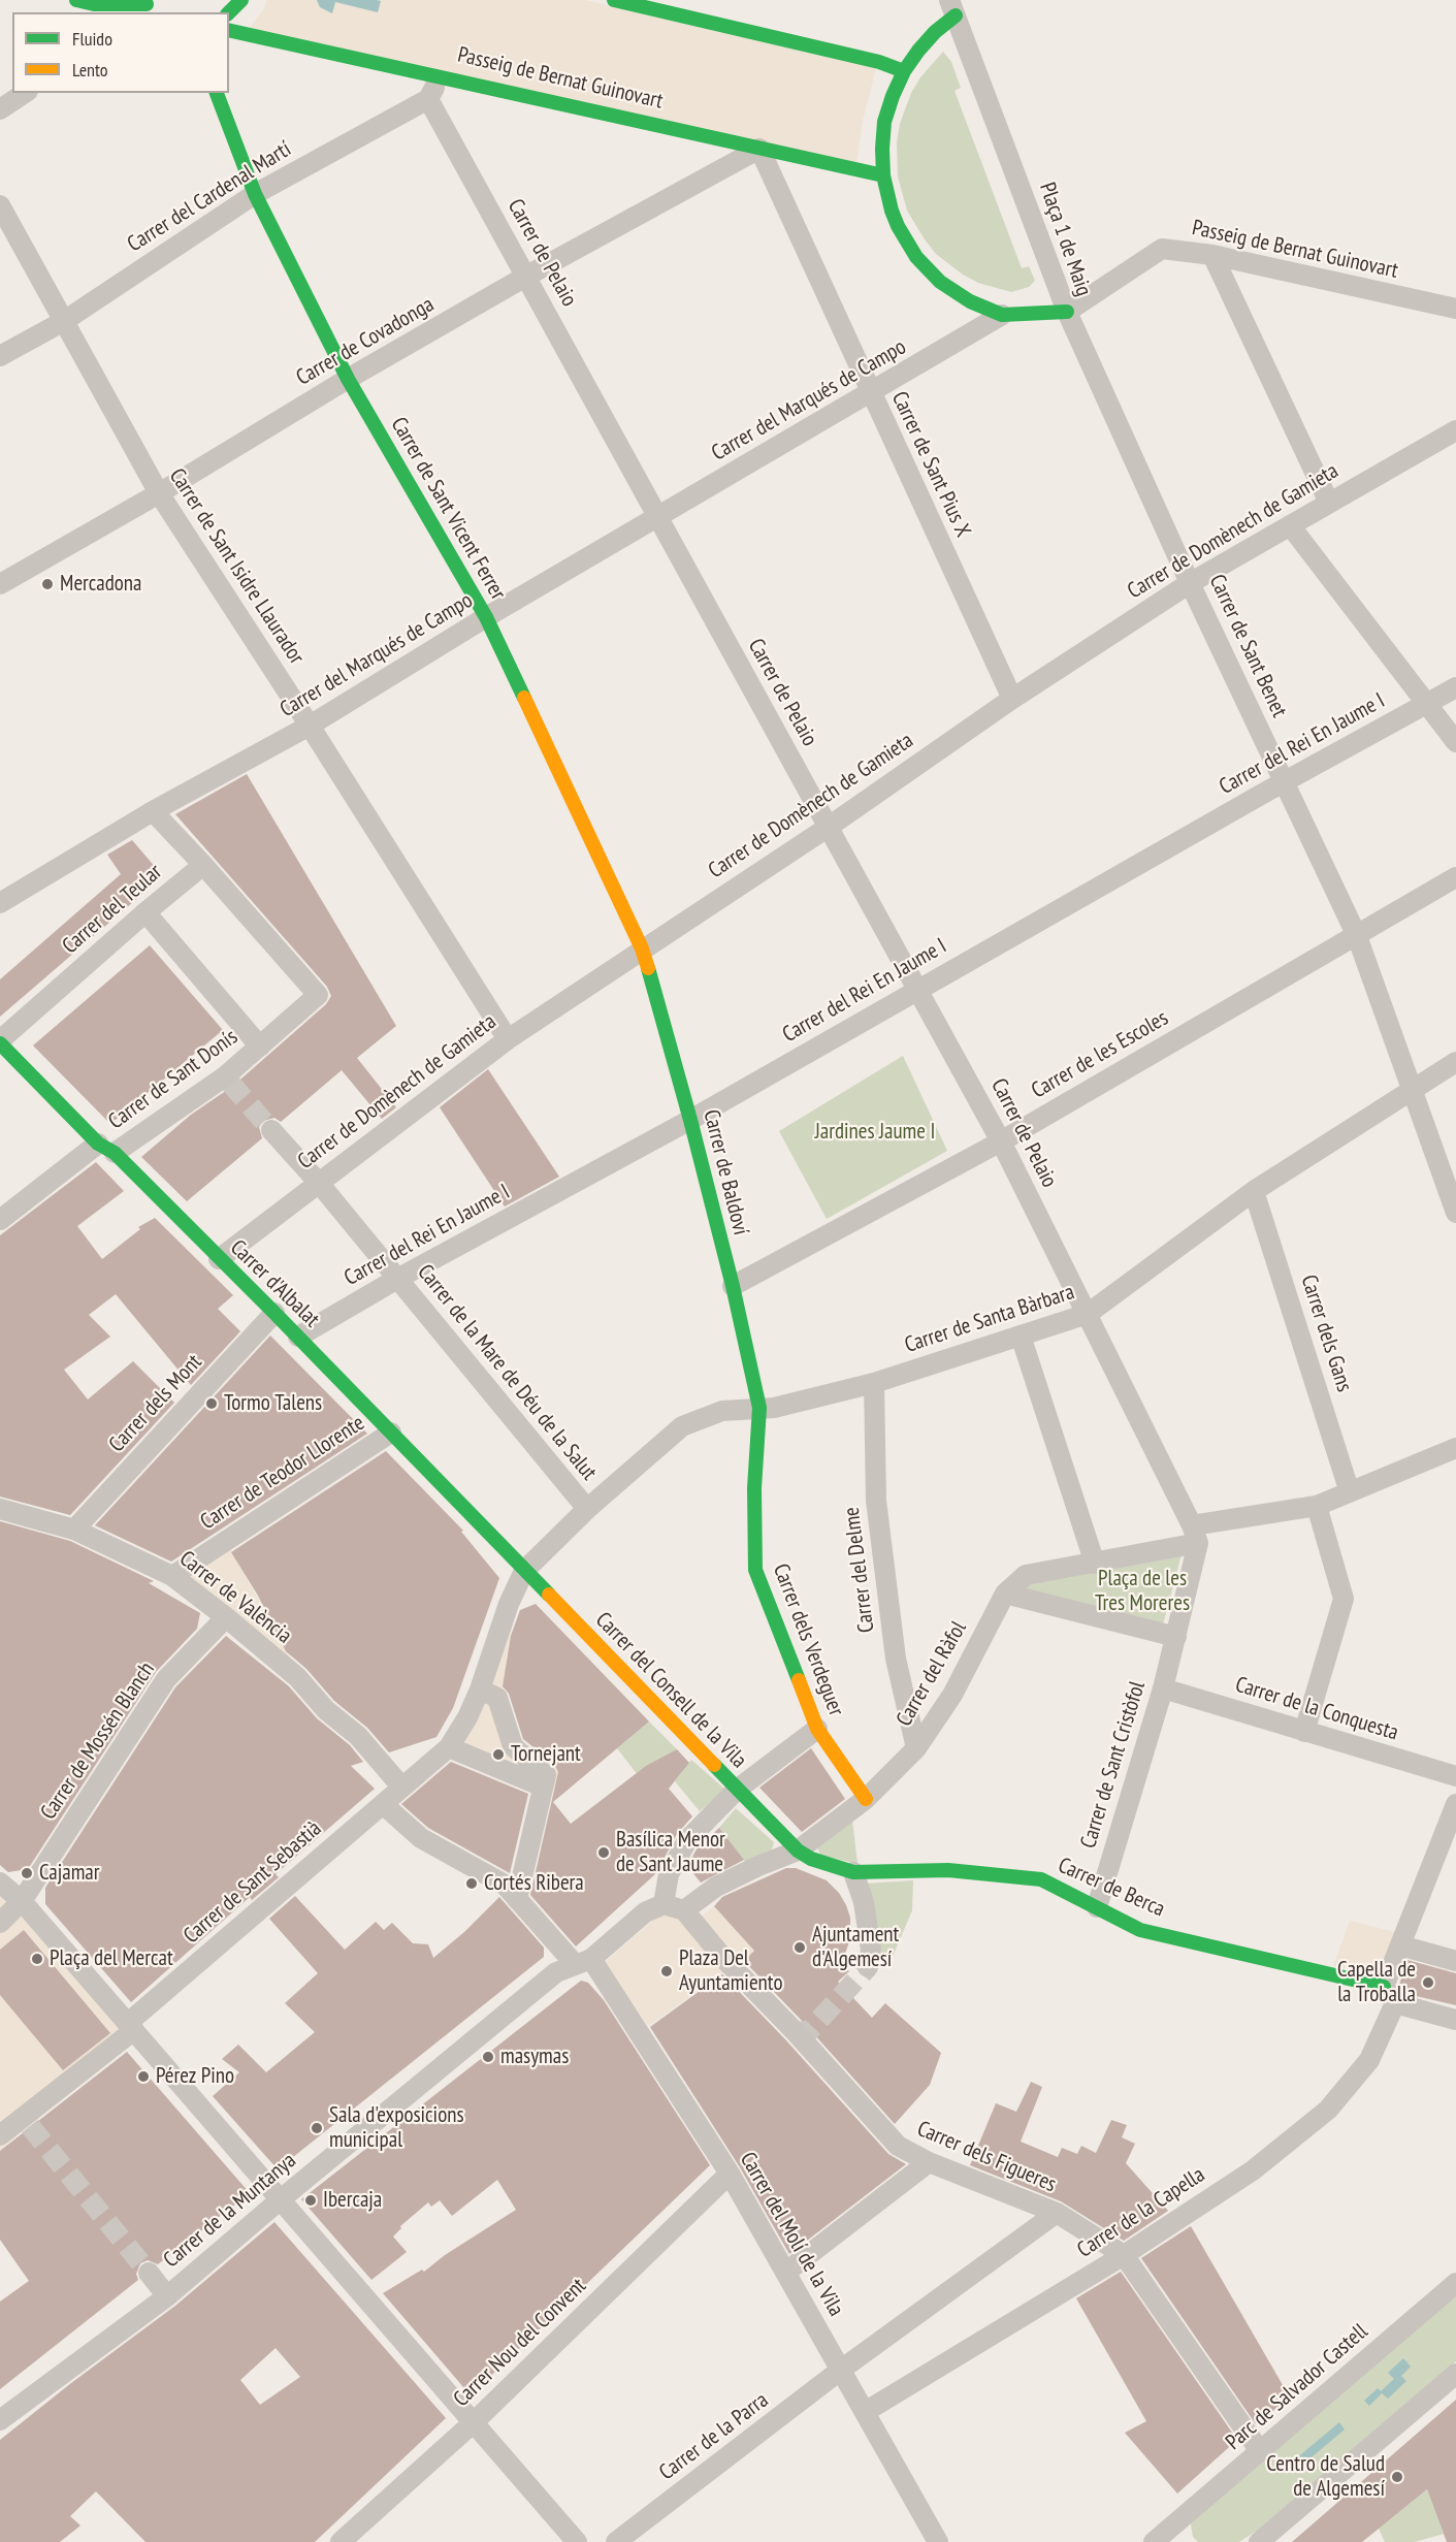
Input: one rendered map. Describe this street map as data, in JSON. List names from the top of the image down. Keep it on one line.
{"streets":{"street":["Passeig de Bernat Guinovart","Carrer del Cardenal Martí","Plaça 1 de Maig","Carrer de Pelaio","Carrer de Covadonga","Carrer del Marqués de Campo","Carrer de Sant Pius X","Carrer de Sant Vicent Ferrer","Carrer de Domènech de Gamieta","Carrer de Sant Isidre Llaurador","Carrer de Sant Benet","Carrer del Rei En Jaume I","Carrer del Teular","Carrer de les Escoles","Carrer de Sant Donís","Carrer de Baldoví","Carrer d'Albalat","Carrer de Santa Bàrbara","Carrer dels Gans","Carrer de la Mare de Déu de la Salut","Carrer dels Mont","Carrer de Teodor Llorente","Carrer del Delme","Carrer de València","Carrer dels Verdeguer","Carrer del Ràfol","Carrer del Consell de la Vila","Carrer de la Conquesta","Carrer de Mossén Blanch","Carrer de Sant Cristòfol","Carrer de Sant Sebastià","Carrer de Berca","Carrer dels Figueres","Carrer de la Muntanya","Carrer de la Capella","Carrer del Molí de la Vila","Carrer Nou del Convent","Parc de Salvador Castell","Carrer de la Parra"]},"crossings":[["Passeig de Bernat Guinovart","Plaça 1 de Maig"],["Passeig de Bernat Guinovart","Carrer de Covadonga"],["Passeig de Bernat Guinovart","Carrer de Sant Pius X"],["Passeig de Bernat Guinovart","Carrer de Sant Benet"],["Carrer del Cardenal Martí","Carrer de Pelaio"],["Carrer del Cardenal Martí","Carrer de Sant Vicent Ferrer"],["Carrer del Cardenal Martí","Carrer de Sant Isidre Llaurador"],["Plaça 1 de Maig","Carrer del Marqués de Campo"],["Plaça 1 de Maig","Carrer de Sant Benet"],["Carrer de Pelaio","Carrer de Covadonga"],["Carrer de Pelaio","Carrer del Marqués de Campo"],["Carrer de Pelaio","Carrer de Domènech de Gamieta"],["Carrer de Pelaio","Carrer del Rei En Jaume I"],["Carrer de Pelaio","Carrer de les Escoles"],["Carrer de Pelaio","Carrer de Santa Bàrbara"],["Carrer de Covadonga","Carrer de Sant Pius X"],["Carrer de Covadonga","Carrer de Sant Vicent Ferrer"],["Carrer de Covadonga","Carrer de Sant Isidre Llaurador"],["Carrer del Marqués de Campo","Carrer de Sant Pius X"],["Carrer del Marqués de Campo","Carrer de Sant Vicent Ferrer"],["Carrer del Marqués de Campo","Carrer de Sant Isidre Llaurador"],["Carrer de Sant Pius X","Carrer de Domènech de Gamieta"],["Carrer de Sant Vicent Ferrer","Carrer de Domènech de Gamieta"],["Carrer de Sant Vicent Ferrer","Carrer de Baldoví"],["Carrer de Domènech de Gamieta","Carrer de Sant Isidre Llaurador"],["Carrer de Domènech de Gamieta","Carrer de Sant Benet"],["Carrer de Domènech de Gamieta","Carrer de Baldoví"],["Carrer de Domènech de Gamieta","Carrer d'Albalat"],["Carrer de Domènech de Gamieta","Carrer de la Mare de Déu de la Salut"],["Carrer de Sant Benet","Carrer del Rei En Jaume I"],["Carrer de Sant Benet","Carrer de les Escoles"],["Carrer de Sant Benet","Carrer de Santa Bàrbara"],["Carrer del Rei En Jaume I","Carrer de Baldoví"],["Carrer del Rei En Jaume I","Carrer d'Albalat"],["Carrer del Rei En Jaume I","Carrer de la Mare de Déu de la Salut"],["Carrer del Teular","Carrer de Sant Donís"],["Carrer del Teular","Carrer d'Albalat"],["Carrer de les Escoles","Carrer de Baldoví"],["Carrer de Sant Donís","Carrer d'Albalat"],["Carrer de Baldoví","Carrer de Santa Bàrbara"],["Carrer de Baldoví","Carrer dels Verdeguer"],["Carrer d'Albalat","Carrer de Santa Bàrbara"],["Carrer d'Albalat","Carrer dels Mont"],["Carrer d'Albalat","Carrer de Teodor Llorente"],["Carrer d'Albalat","Carrer del Consell de la Vila"],["Carrer d'Albalat","Carrer de Sant Sebastià"],["Carrer de Santa Bàrbara","Carrer dels Gans"],["Carrer de Santa Bàrbara","Carrer de la Mare de Déu de la Salut"],["Carrer de Santa Bàrbara","Carrer del Delme"],["Carrer de Santa Bàrbara","Carrer dels Verdeguer"],["Carrer de Santa Bàrbara","Carrer del Consell de la Vila"],["Carrer de Santa Bàrbara","Carrer de Sant Sebastià"],["Carrer dels Mont","Carrer de València"],["Carrer de Teodor Llorente","Carrer de València"],["Carrer del Delme","Carrer del Ràfol"],["Carrer de València","Carrer de Mossén Blanch"],["Carrer de València","Carrer de Sant Sebastià"],["Carrer dels Verdeguer","Carrer del Ràfol"],["Carrer del Ràfol","Carrer del Consell de la Vila"],["Carrer del Ràfol","Carrer de Berca"],["Carrer del Ràfol","Carrer dels Figueres"],["Carrer del Consell de la Vila","Carrer de Sant Sebastià"],["Carrer del Consell de la Vila","Carrer de Berca"],["Carrer de la Conquesta","Carrer de Sant Cristòfol"],["Carrer de Sant Cristòfol","Carrer de Berca"],["Carrer de Berca","Carrer de la Capella"],["Carrer dels Figueres","Carrer de la Capella"],["Carrer dels Figueres","Parc de Salvador Castell"],["Carrer dels Figueres","Carrer de la Parra"],["Carrer de la Muntanya","Carrer del Molí de la Vila"],["Carrer de la Capella","Carrer del Molí de la Vila"],["Carrer del Molí de la Vila","Carrer Nou del Convent"],["Carrer del Molí de la Vila","Carrer de la Parra"]],"parks":["Jardines Jaume I","Plaça de les Tres Moreres"],"places":["Mercadona","Tormo Talens","Tornejant","Basílica Menor de Sant Jaume","Cajamar","Cortés Ribera","Ajuntament d'Algemesí","Plaça del Mercat","Plaza Del Ayuntamiento","Capella de la Troballa","masymas","Pérez Pino","Sala d'exposicions municipal","Ibercaja","Centro de Salud de Algemesí"],"legend":["Fluido","Lento"]}
